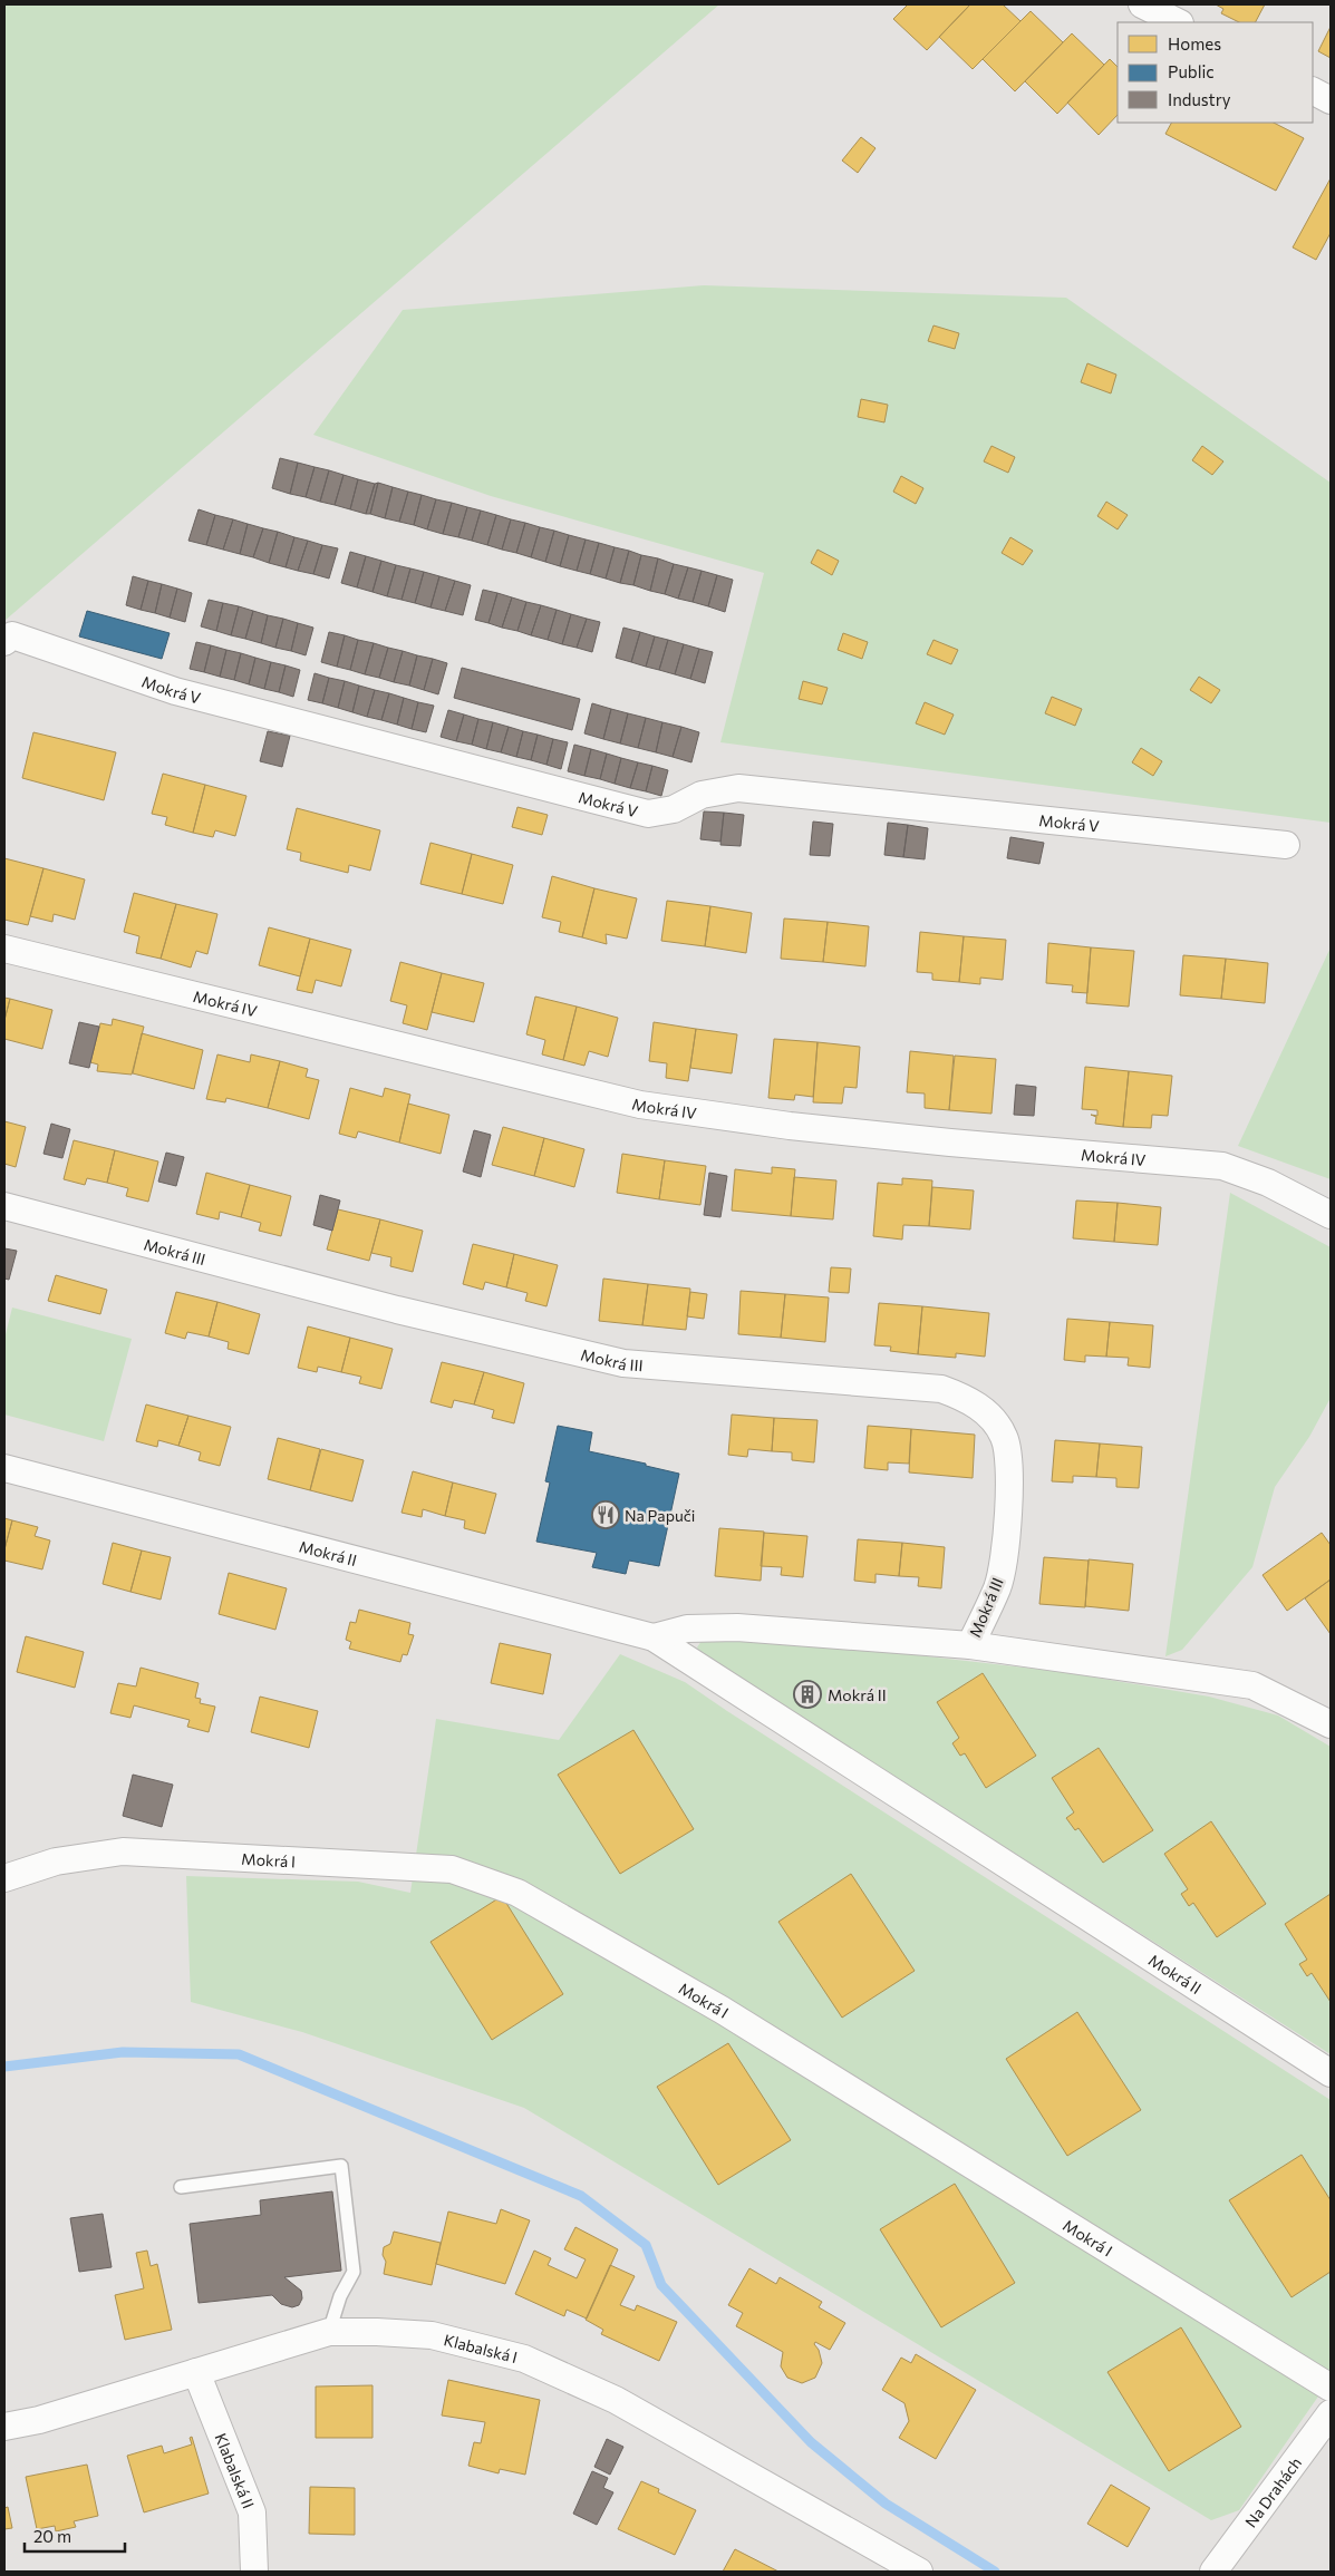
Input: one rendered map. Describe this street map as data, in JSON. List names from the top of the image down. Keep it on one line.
{"streets":{"street":["Mokrá V","Mokrá IV","Mokrá III","Mokrá II","Mokrá I","Klabalská I","Klabalská II","Na Drahách"]},"crossings":[["Mokrá III","Mokrá II"],["Klabalská I","Klabalská II"]],"places":{"restaurant":["Na Papuči"],"building":["Mokrá II"]},"legend":["Homes","Public","Industry"],"scale_bar":"20 m"}
